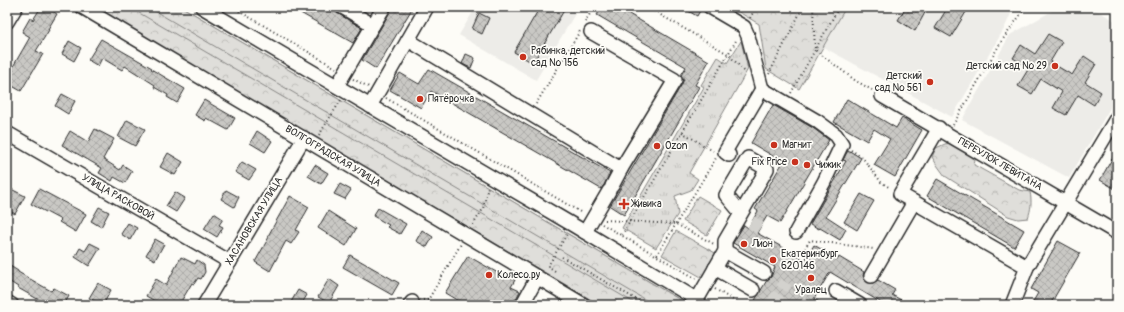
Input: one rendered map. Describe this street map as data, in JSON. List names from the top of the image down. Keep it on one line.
{"streets":{"street":["ВОЛГОГРАДСКАЯ УЛИЦА","ПЕРЕУЛОК ЛЕВИТАНА","УЛИЦА РАСКОВОЙ","ХАСАНОВСКАЯ УЛИЦА"]},"crossings":[["ВОЛГОГРАДСКАЯ УЛИЦА","ХАСАНОВСКАЯ УЛИЦА"],["УЛИЦА РАСКОВОЙ","ХАСАНОВСКАЯ УЛИЦА"]],"places":{"other":["Рябинка, детский сад № 156","Детский сад № 29","Детский сад № 561","Пятёрочка","Магнит","Ozon","Fix Price","Чижик","Лион","Екатеринбург 620146","Колесо.ру","Уралец"],"health":["Живика"]}}
